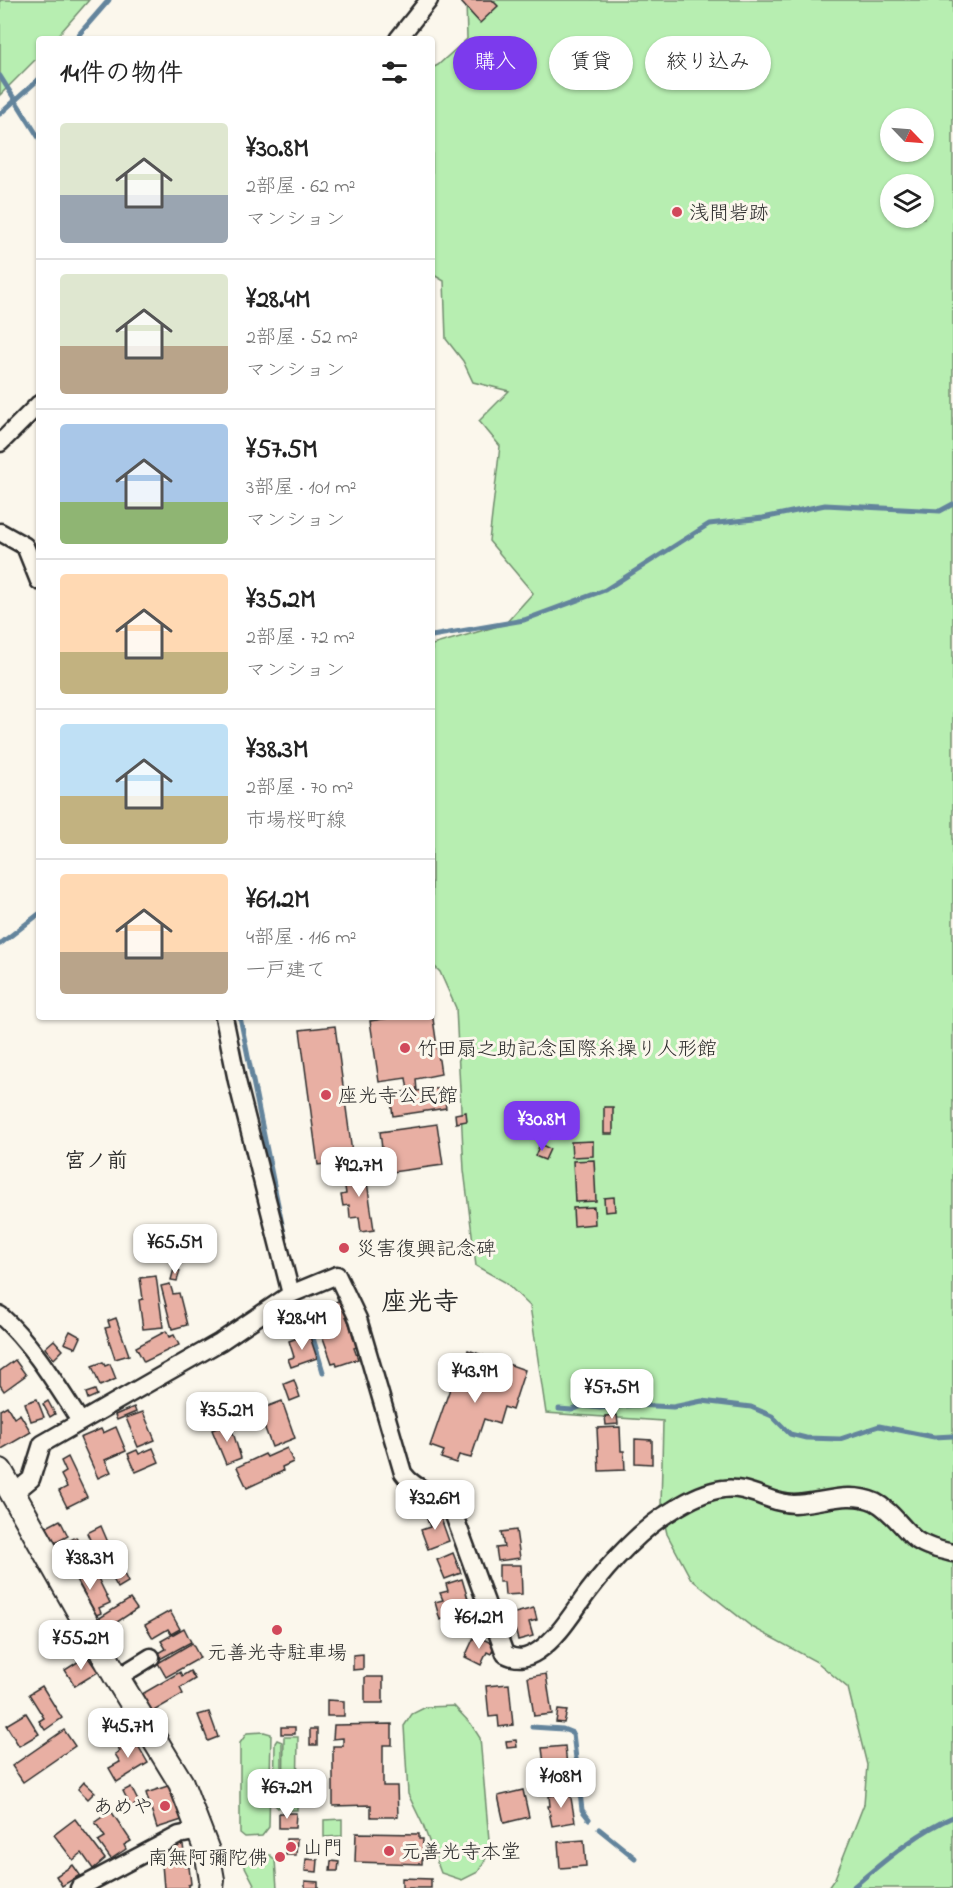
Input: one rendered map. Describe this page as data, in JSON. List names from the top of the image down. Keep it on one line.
{"districts":["宮ノ前","座光寺"],"places":["浅間砦跡","竹田扇之助記念国際糸操り人形館","座光寺公民館","災害復興記念碑","元善光寺駐車場","あめや","山門","元善光寺本堂","南無阿彌陀佛"],"north":"bottom right","page":{"chip":["購入","賃貸","絞り込み"],"heading":"14件の物件","list":[{"name":"¥30.8M","note":"2部屋 · 62 m² · マンション"},{"name":"¥28.4M","note":"2部屋 · 52 m² · マンション"},{"name":"¥57.5M","note":"3部屋 · 101 m² · マンション"},{"name":"¥35.2M","note":"2部屋 · 72 m² · マンション"},{"name":"¥38.3M","note":"2部屋 · 70 m² · 市場桜町線"},{"name":"¥61.2M","note":"4部屋 · 116 m² · 一戸建て"}],"price":["¥30.8M","¥92.7M","¥65.5M","¥28.4M","¥43.9M","¥57.5M","¥35.2M","¥32.6M","¥38.3M","¥61.2M","¥55.2M","¥45.7M","¥108M","¥67.2M"]}}
